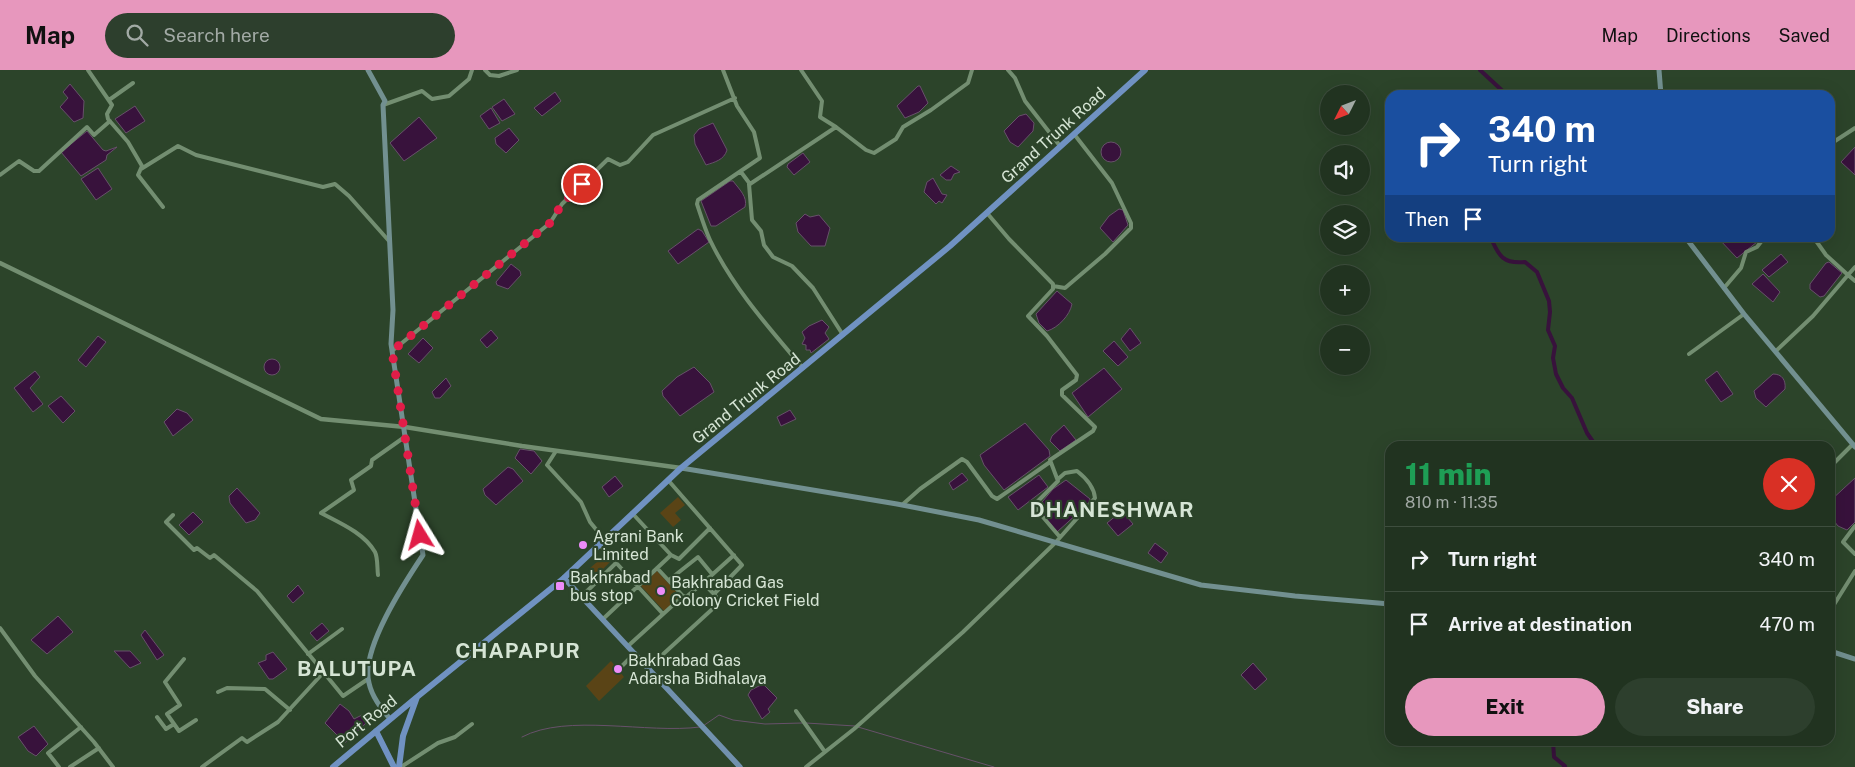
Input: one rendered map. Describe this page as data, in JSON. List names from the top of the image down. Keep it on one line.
{"streets":{"highway":["Grand Trunk Road","Port Road"]},"crossings":[["Grand Trunk Road","Port Road"]],"districts":["DHANESHWAR","CHAPAPUR","BALUTUPA"],"places":{"other":["Agrani Bank Limited","Bakhrabad Gas Colony Cricket Field","Bakhrabad Gas Adarsha Bidhalaya"],"transit":["Bakhrabad bus stop"]},"north":"bottom left","page":{"header":"Map","search":"Search here","nav":["Map","Directions","Saved"],"map_buttons":["+","−"],"turn":["340 m","Turn right"],"then":"Then","heading":["11 min","810 m · 11:35"],"list":[{"name":"Turn right","value":"340 m"},{"name":"Arrive at destination","value":"470 m"}],"buttons":["Exit","Share"]}}
